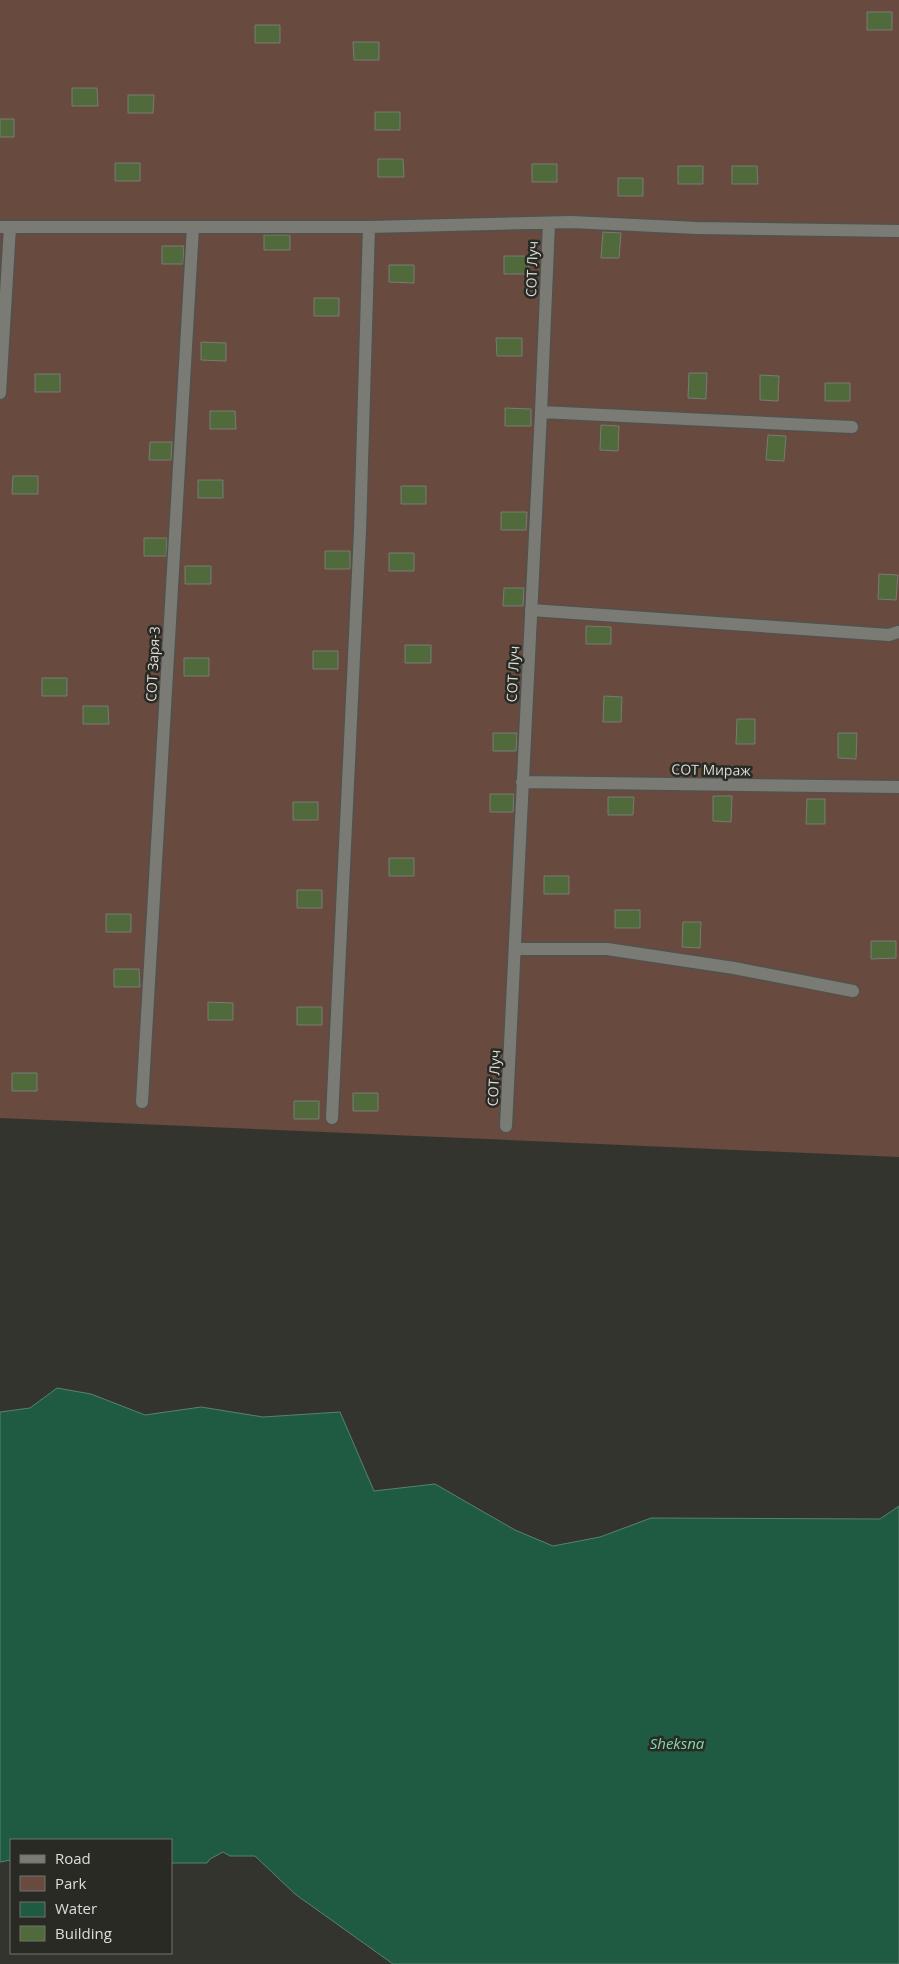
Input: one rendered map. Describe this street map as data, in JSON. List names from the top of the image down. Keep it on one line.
{"streets":{"street":["СОТ Луч","СОТ Заря-3","СОТ Мираж"]},"crossings":[["СОТ Луч","СОТ Мираж"]],"water":["Sheksna"],"legend":["Road","Park","Water","Building"]}
